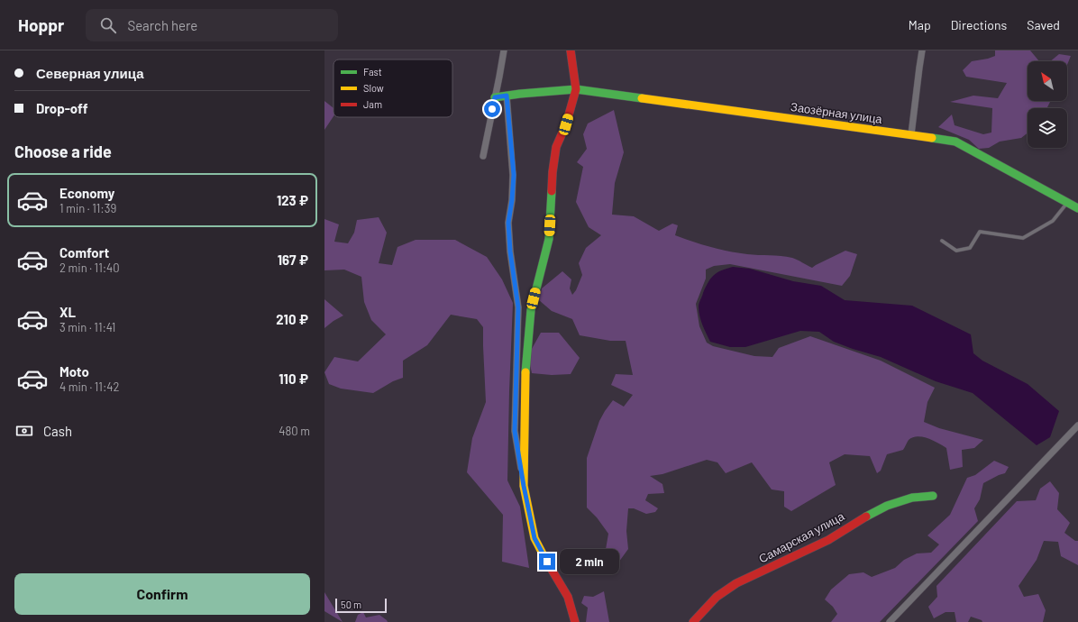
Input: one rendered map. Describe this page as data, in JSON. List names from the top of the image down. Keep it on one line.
{"streets":{"street":["Заозёрная улица","Самарская улица"]},"legend":["Fast","Slow","Jam"],"scale_bar":"50 m","north":"top left","page":{"header":"Hoppr","search":"Search here","nav":["Map","Directions","Saved"],"banner":["Северная улица","Drop-off"],"heading":"Choose a ride","list":[{"name":"Economy","note":"1 min · 11:39","value":"123 ₽"},{"name":"Comfort","note":"2 min · 11:40","value":"167 ₽"},{"name":"XL","note":"3 min · 11:41","value":"210 ₽"},{"name":"Moto","note":"4 min · 11:42","value":"110 ₽"}],"pay":["Cash","480 m"],"bubble":"2 min","buttons":"Confirm","scale":"50 m"}}
